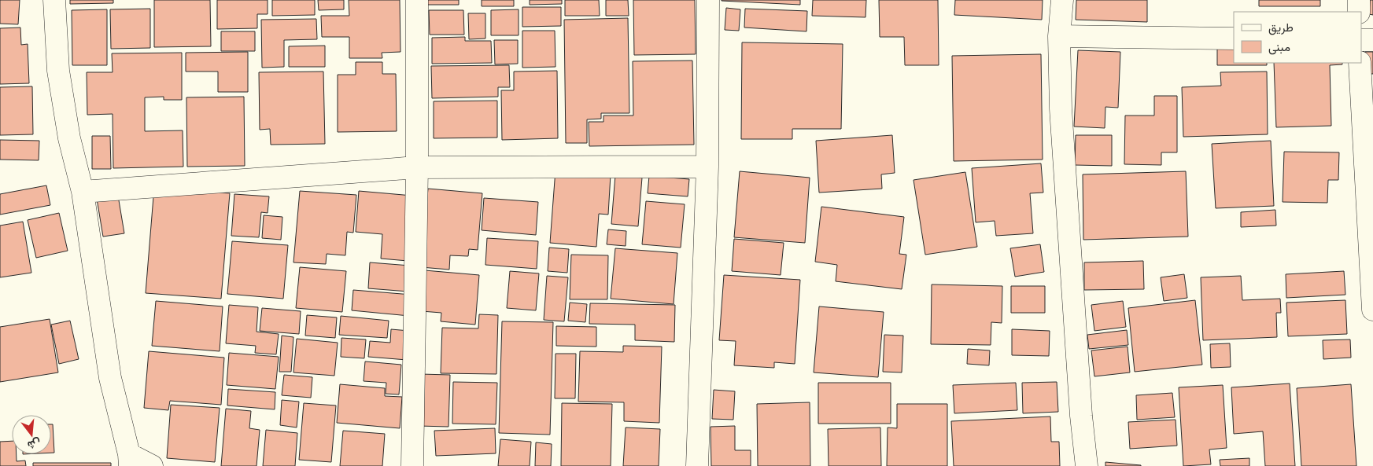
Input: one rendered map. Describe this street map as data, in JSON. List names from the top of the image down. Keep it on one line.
{"legend":["طريق","مبنى"],"north":"bottom"}
